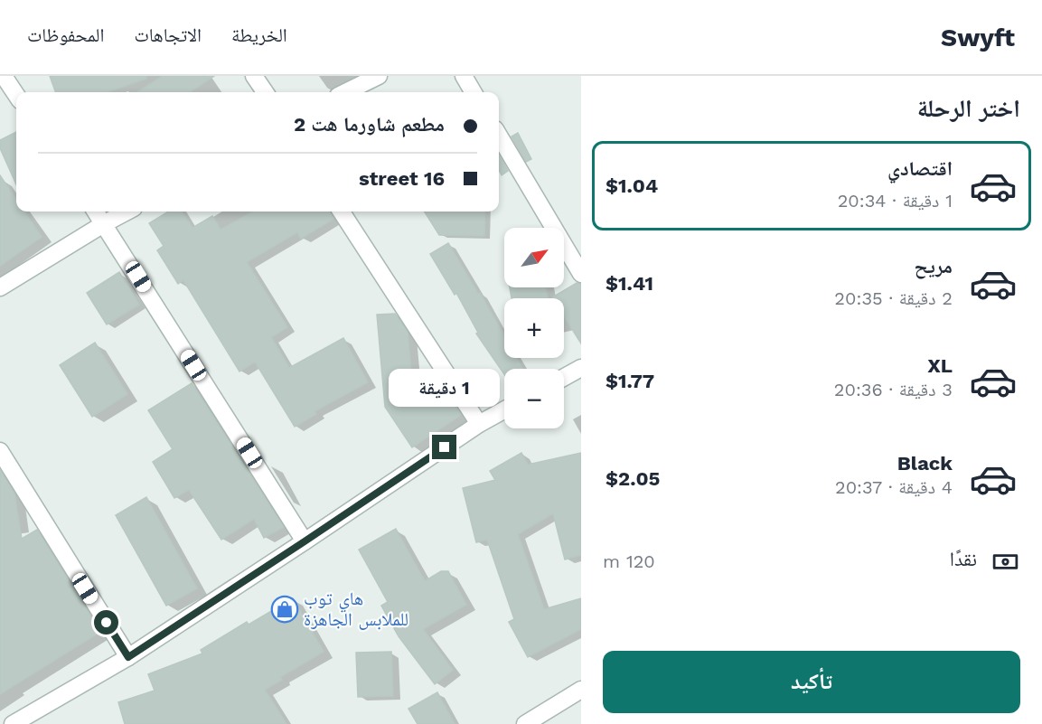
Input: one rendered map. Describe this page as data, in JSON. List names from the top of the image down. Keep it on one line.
{"places":{"shop":["هاي توب للملابس الجاهزة"]},"north":"top right","page":{"header":"Swyft","nav":["الخريطة","الاتجاهات","المحفوظات"],"heading":"اختر الرحلة","banner":["مطعم شاورما هت 2","16 street"],"list":[{"name":"اقتصادي","note":"1 دقيقة · 20:34","value":"$1.04"},{"name":"مريح","note":"2 دقيقة · 20:35","value":"$1.41"},{"name":"XL","note":"3 دقيقة · 20:36","value":"$1.77"},{"name":"Black","note":"4 دقيقة · 20:37","value":"$2.05"}],"map_buttons":["+","−"],"bubble":"1 دقيقة","pay":["نقدًا","120 m"],"buttons":"تأكيد"}}
